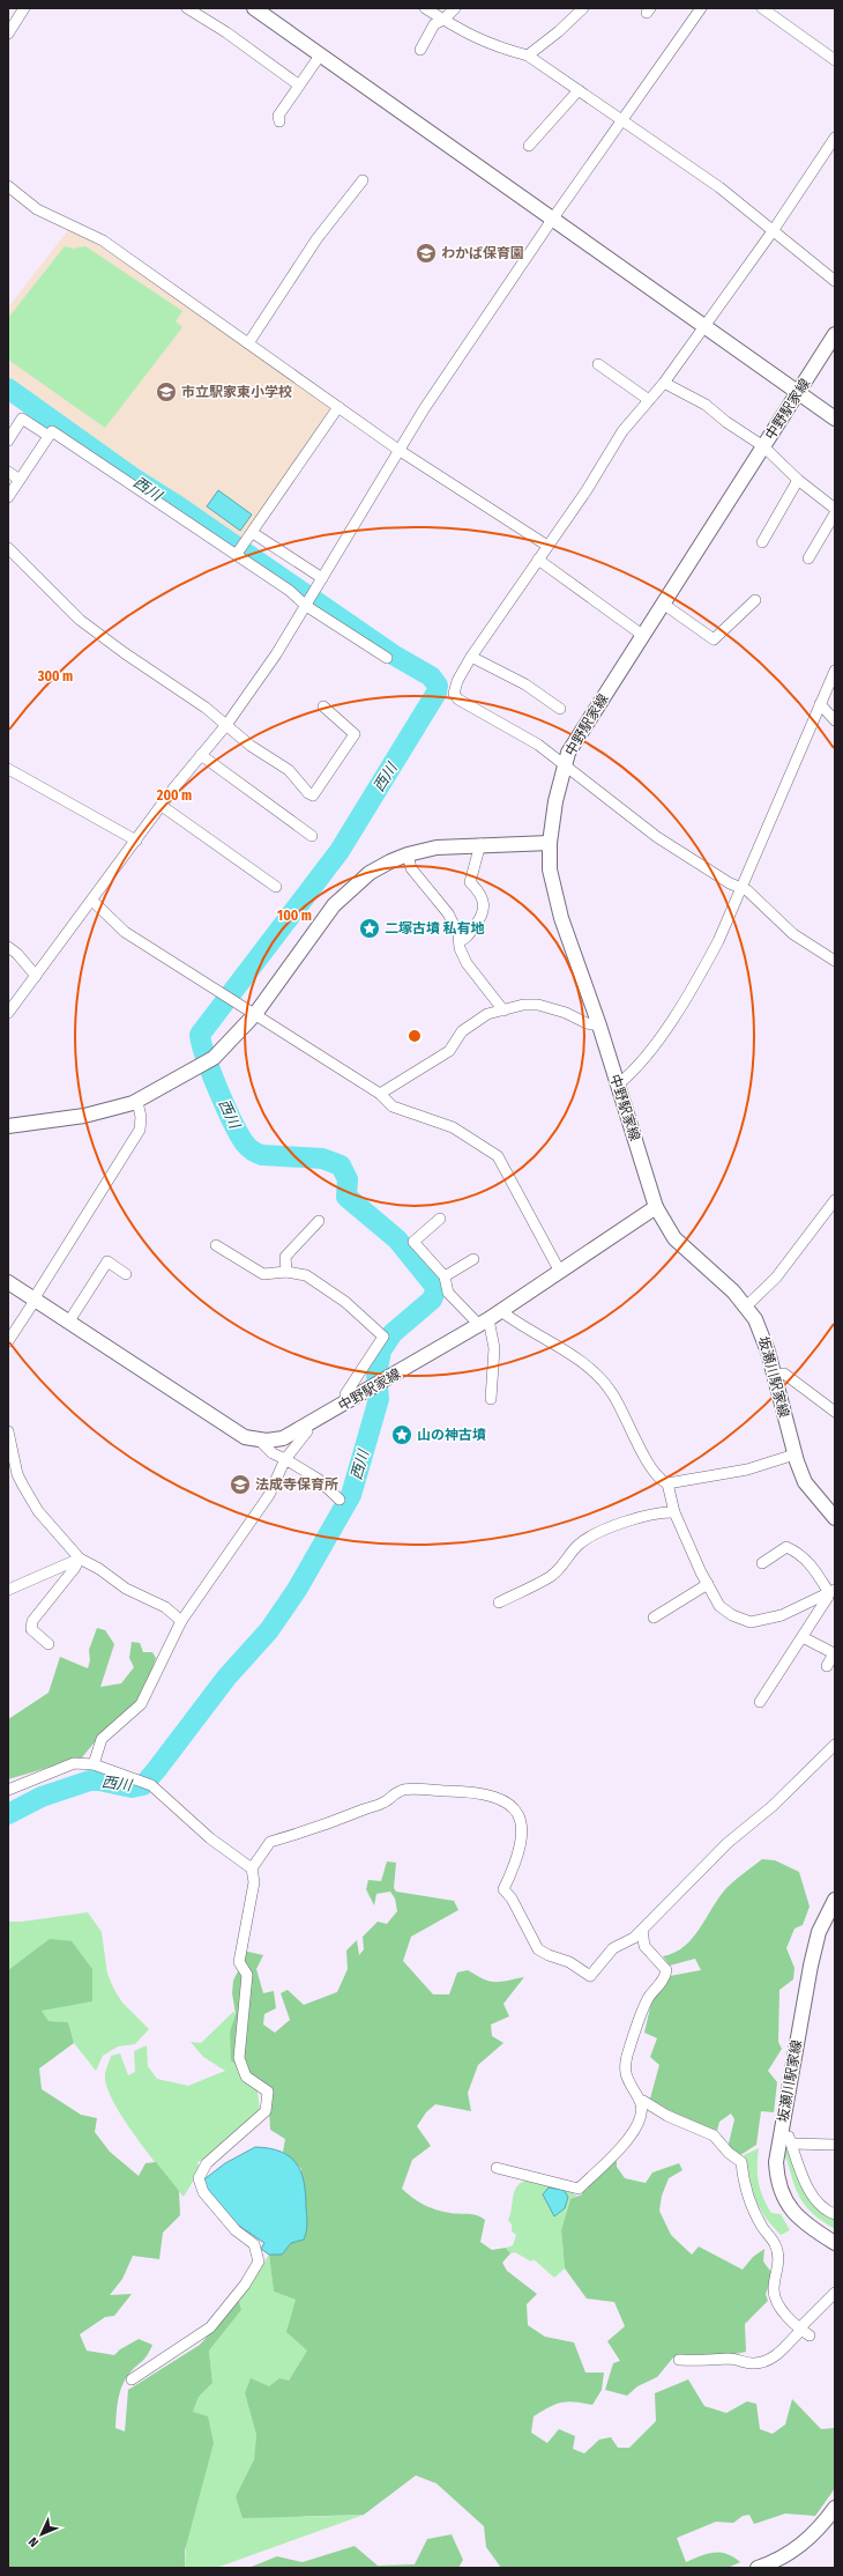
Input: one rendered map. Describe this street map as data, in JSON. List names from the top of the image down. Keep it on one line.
{"streets":{"main road":["中野駅家線","坂瀬川駅家線"]},"crossings":[["中野駅家線","坂瀬川駅家線"]],"water":["西川"],"places":{"school or university":["わかば保育園","市立駅家東小学校","法成寺保育所"],"place":["二塚古墳 私有地","山の神古墳"]},"north":"bottom left","rings":["300 m","200 m","100 m"]}
